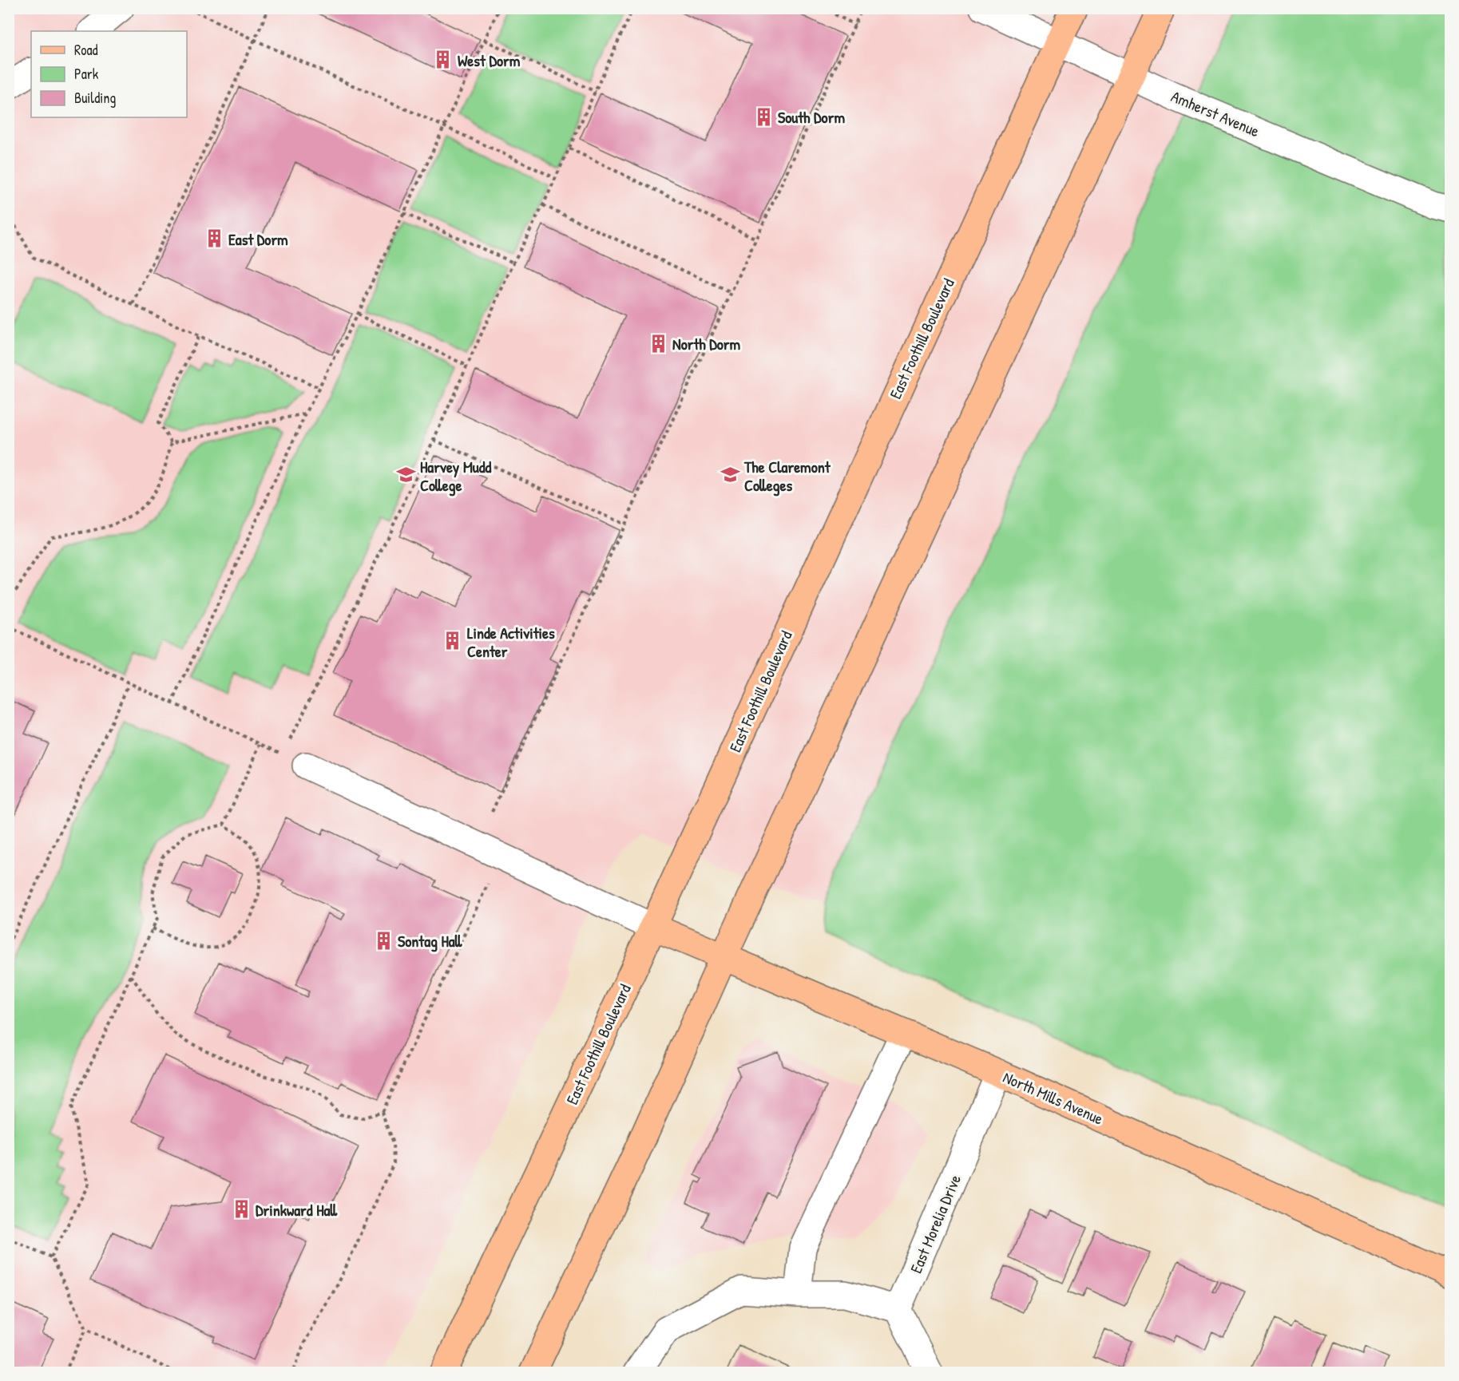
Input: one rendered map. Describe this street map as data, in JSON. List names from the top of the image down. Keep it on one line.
{"streets":{"main road":["East Foothill Boulevard","North Mills Avenue"],"street":["Amherst Avenue","East Morelia Drive"]},"crossings":[["Amherst Avenue","East Foothill Boulevard"],["East Foothill Boulevard","North Mills Avenue"],["North Mills Avenue","East Morelia Drive"]],"places":{"building":["West Dorm","South Dorm","East Dorm","North Dorm","Linde Activities Center","Sontag Hall","Drinkward Hall"],"school or university":["Harvey Mudd College","The Claremont Colleges"]},"legend":["Road","Park","Building"]}
